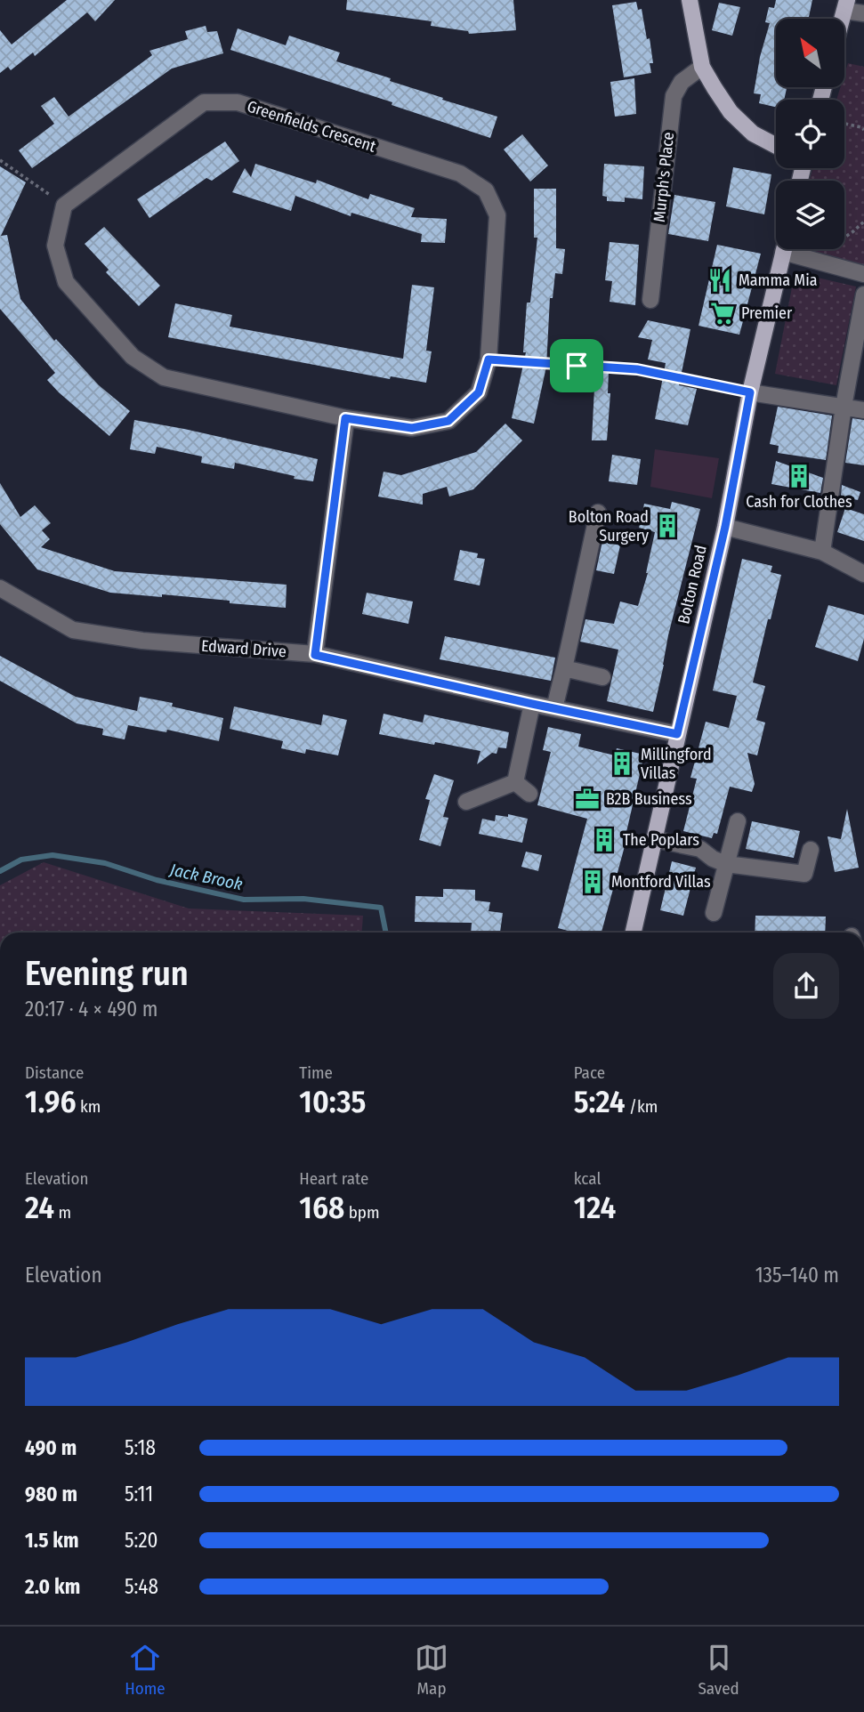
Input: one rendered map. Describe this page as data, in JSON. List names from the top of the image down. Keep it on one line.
{"streets":{"main road":["Bolton Road"],"street":["Greenfields Crescent","Murph's Place","Edward Drive"]},"crossings":[["Bolton Road","Edward Drive"]],"water":["Jack Brook"],"places":{"restaurant":["Mamma Mia"],"supermarket":["Premier"],"building":["Cash for Clothes","Bolton Road Surgery","Millingford Villas","The Poplars","Montford Villas"],"office":["B2B Business"]},"north":"top left","page":{"heading":["Evening run","20:17 · 4 × 490 m"],"stats":[["Distance","1.96 km"],["Time","10:35"],["Pace","5:24 /km"],["Elevation","24 m"],["Heart rate","168 bpm"],["kcal","124"]],"chart":["Elevation","135–140 m"],"list":[{"name":"490 m","note":"5:18"},{"name":"980 m","note":"5:11"},{"name":"1.5 km","note":"5:20"},{"name":"2.0 km","note":"5:48"}],"tabs":["Home","Map","Saved"]}}
